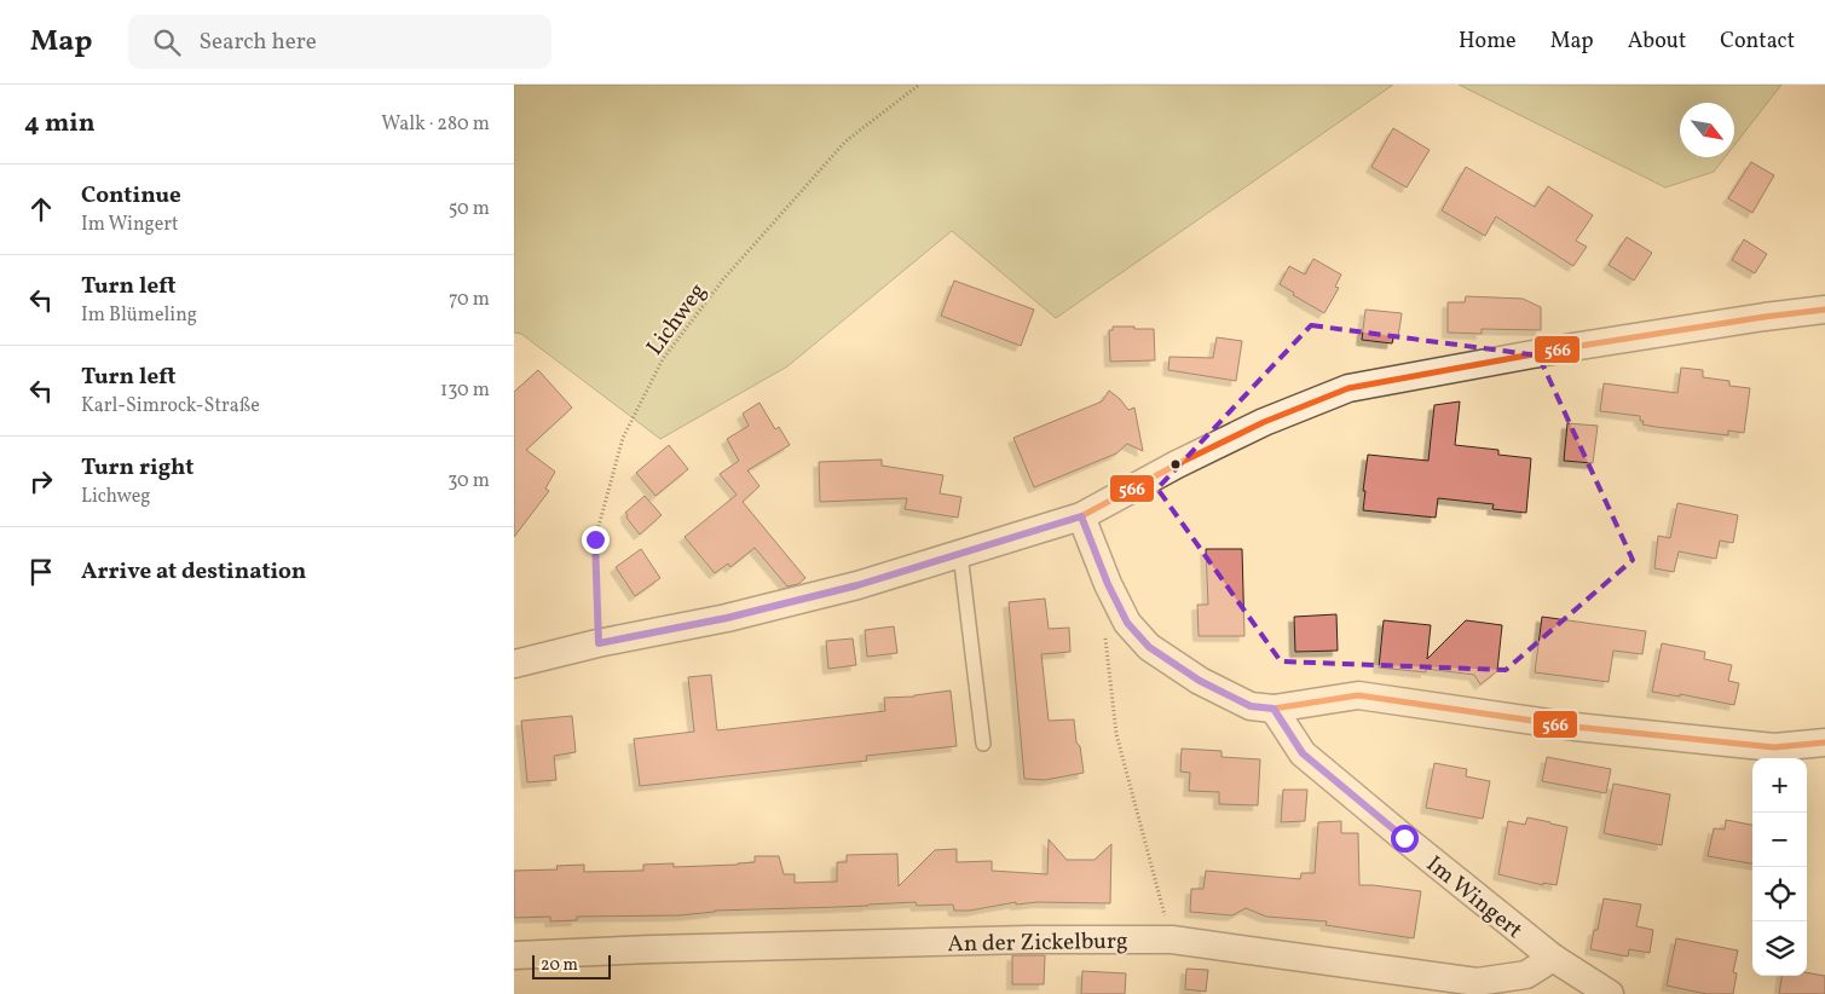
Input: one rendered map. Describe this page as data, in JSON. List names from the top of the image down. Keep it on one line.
{"streets":{"street":["Im Wingert","An der Zickelburg"],"path":["Lichweg"]},"crossings":[["Im Wingert","An der Zickelburg"]],"lines":["transit line 566"],"scale_bar":"20 m","north":"bottom right","page":{"header":"Map","search":"Search here","nav":["Home","Map","About","Contact"],"heading":["4 min","Walk · 280 m"],"list":[["Continue","Im Wingert","50 m"],["Turn left","Im Blümeling","70 m"],["Turn left","Karl-Simrock-Straße","130 m"],["Turn right","Lichweg","30 m"],"Arrive at destination"],"map_buttons":["+","−"],"scale":"20 m"}}
